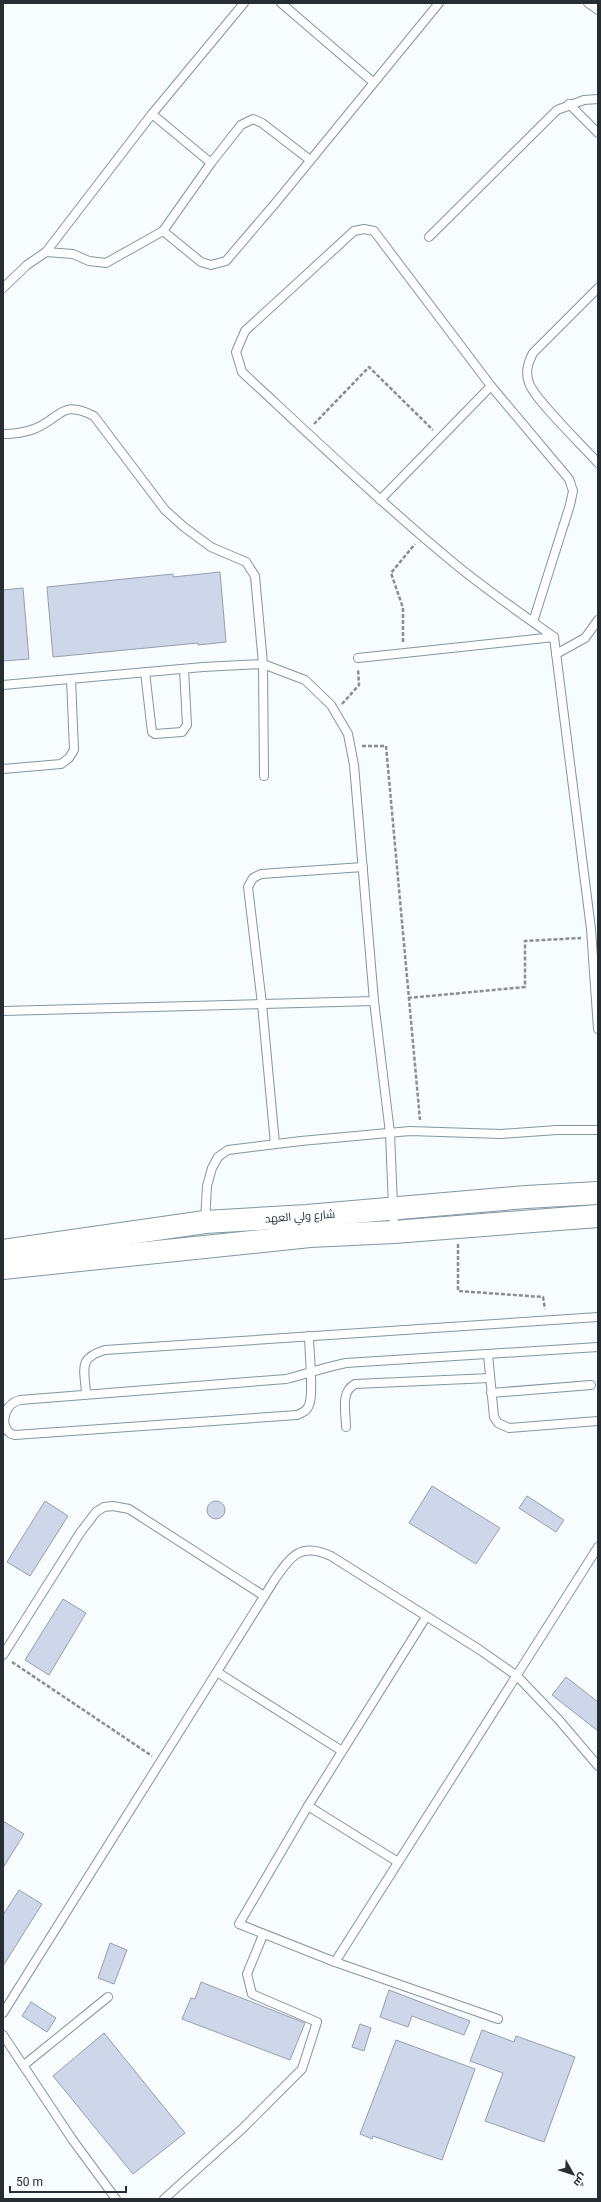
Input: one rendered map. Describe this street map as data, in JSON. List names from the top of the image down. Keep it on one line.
{"streets":{"main road":["شارع ولي العهد"]},"scale_bar":"50 m","north":"bottom right"}
